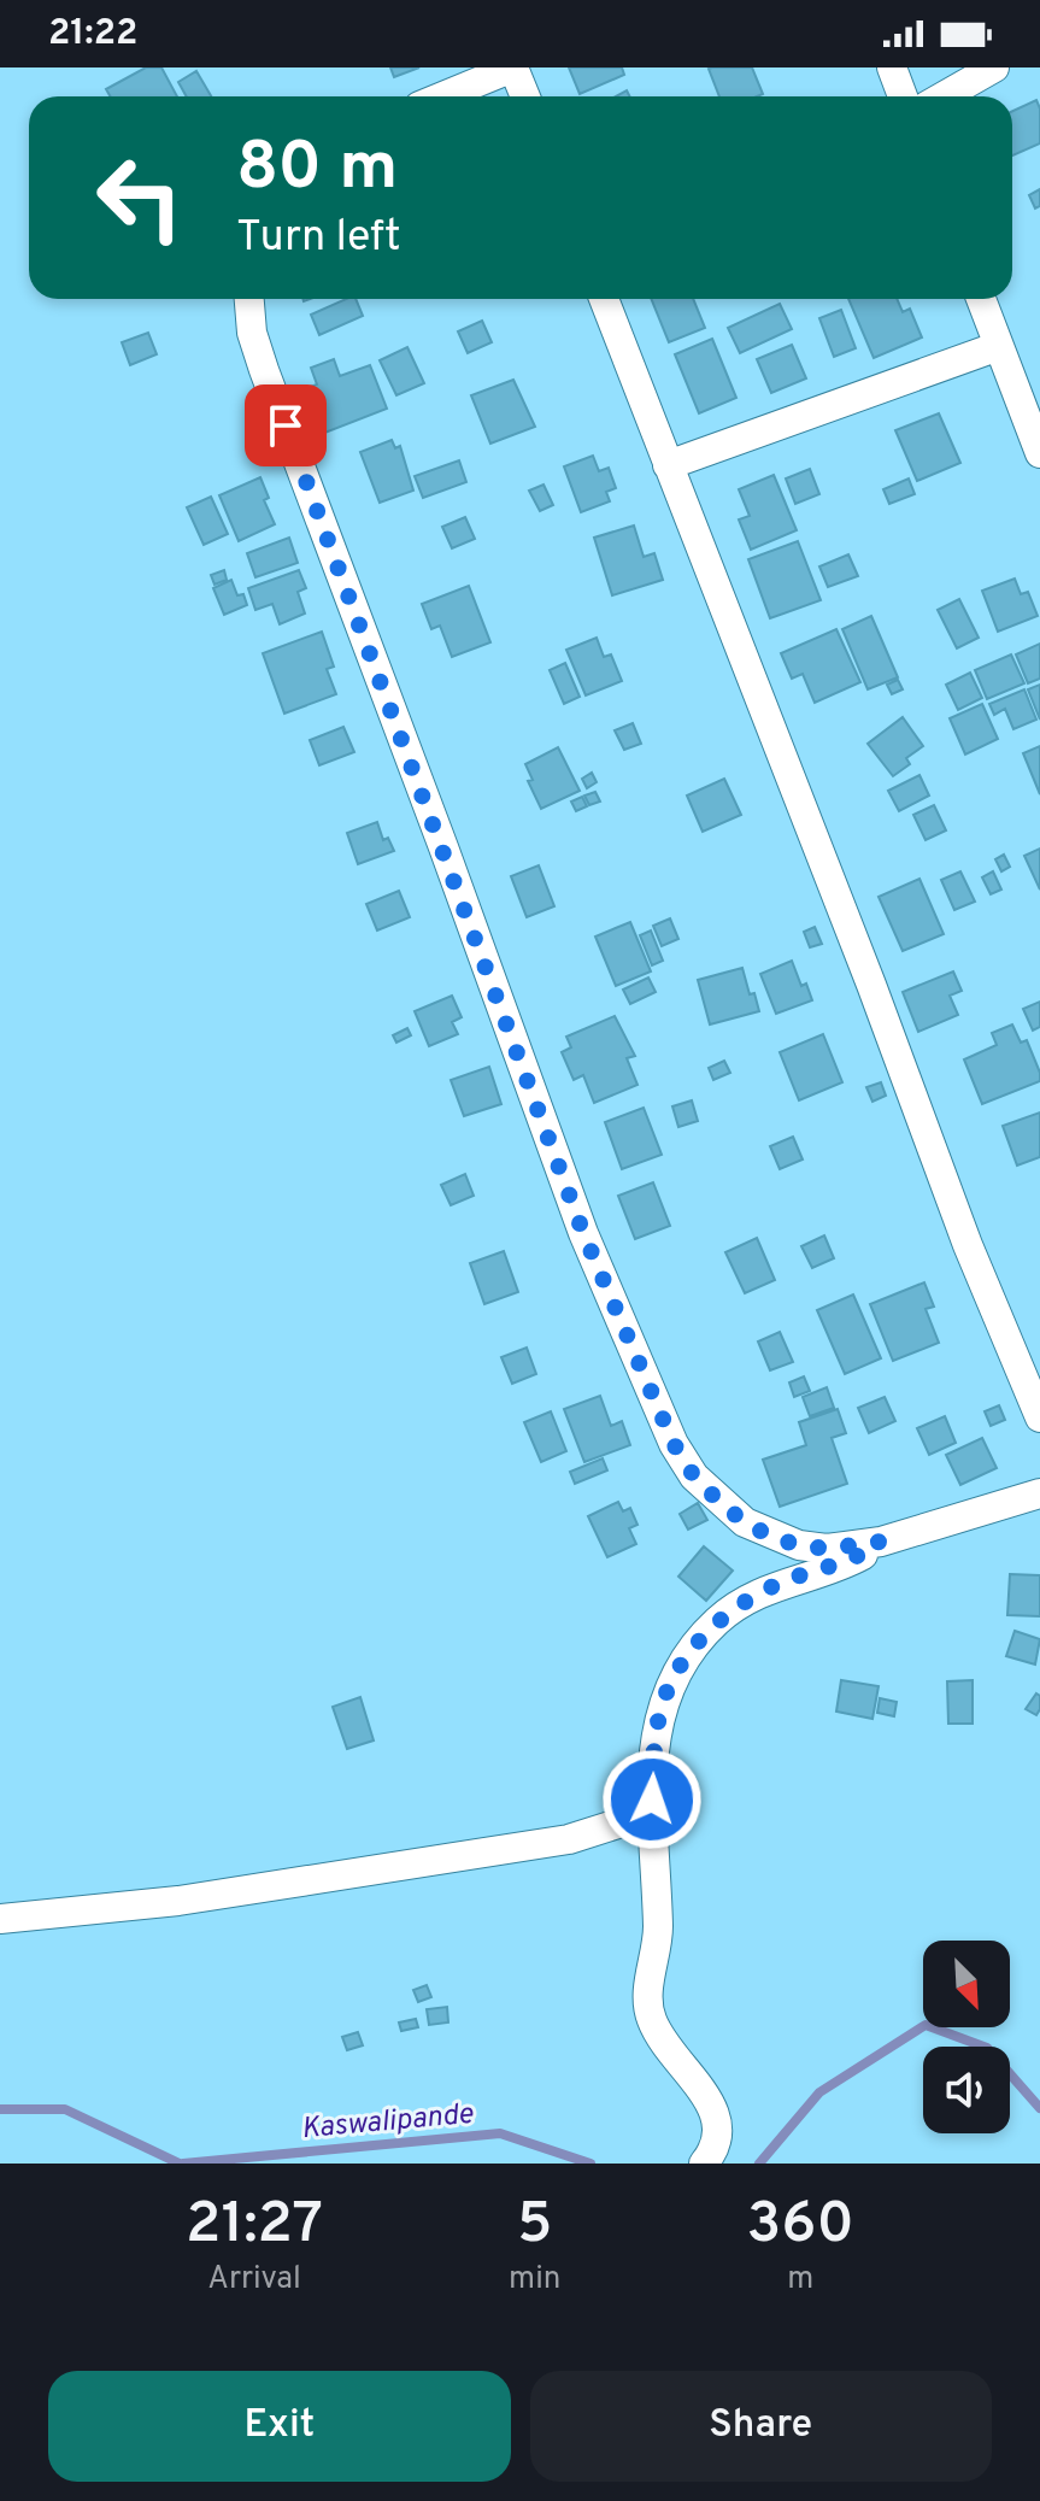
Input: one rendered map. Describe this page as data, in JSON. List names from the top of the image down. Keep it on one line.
{"water":["Kaswalipande"],"north":"bottom right","page":{"status":"21:22","turn":["80 m","Turn left"],"eta":["21:27","Arrival","5","min","360","m"],"buttons":["Exit","Share"]}}
